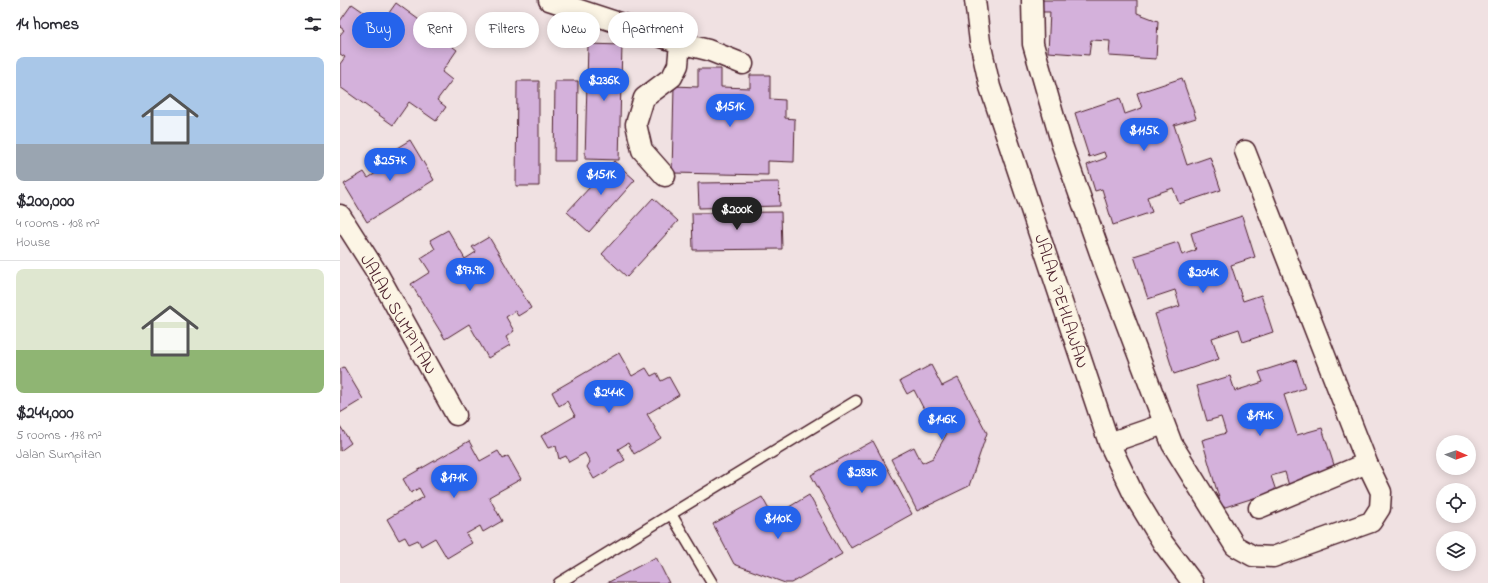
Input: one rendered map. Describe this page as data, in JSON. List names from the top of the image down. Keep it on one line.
{"streets":{"street":["JALAN PEHLAWAN","JALAN SUMPITAN"]},"north":"right","page":{"heading":"14 homes","chip":["Buy","Rent","Filters","New","Apartment"],"list":[{"name":"$200,000","note":"4 rooms · 108 m² · House"},{"name":"$244,000","note":"5 rooms · 178 m² · Jalan Sumpitan"}],"price":["$236K","$151K","$115K","$257K","$151K","$200K","$97.9K","$204K","$244K","$194K","$146K","$283K","$171K","$110K"]}}
